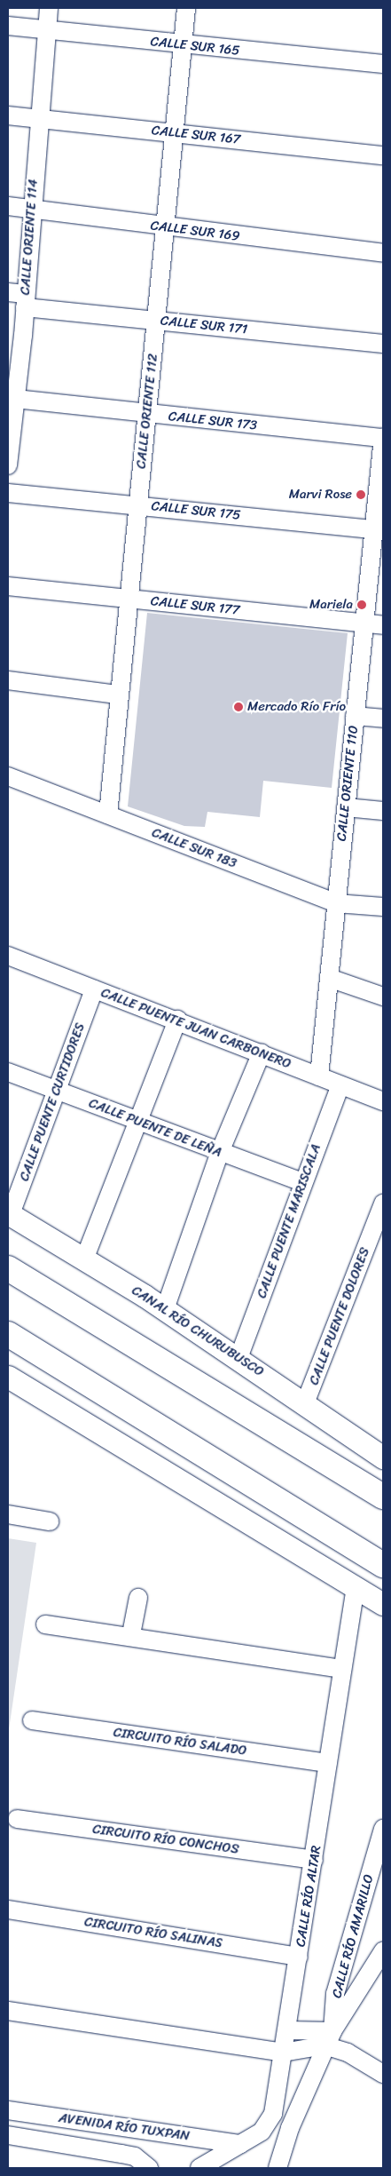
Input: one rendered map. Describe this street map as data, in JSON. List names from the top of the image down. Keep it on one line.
{"streets":{"street":["CALLE SUR 165","CALLE SUR 167","CALLE SUR 169","CALLE ORIENTE 114","CALLE SUR 171","CALLE ORIENTE 112","CALLE SUR 173","CALLE SUR 175","CALLE SUR 177","CALLE ORIENTE 110","CALLE SUR 183","CALLE PUENTE JUAN CARBONERO","CALLE PUENTE CURTIDORES","CALLE PUENTE DE LEÑA","CALLE PUENTE MARISCALA","CALLE PUENTE DOLORES","CANAL RÍO CHURUBUSCO","CIRCUITO RÍO SALADO","CIRCUITO RÍO CONCHOS","CALLE RÍO ALTAR","CIRCUITO RÍO SALINAS","CALLE RÍO AMARILLO","AVENIDA RÍO TUXPAN"]},"crossings":[["CALLE SUR 165","CALLE ORIENTE 114"],["CALLE SUR 165","CALLE ORIENTE 112"],["CALLE SUR 167","CALLE ORIENTE 114"],["CALLE SUR 167","CALLE ORIENTE 112"],["CALLE SUR 169","CALLE ORIENTE 114"],["CALLE SUR 169","CALLE ORIENTE 112"],["CALLE ORIENTE 114","CALLE SUR 171"],["CALLE ORIENTE 114","CALLE SUR 173"],["CALLE SUR 171","CALLE ORIENTE 112"],["CALLE ORIENTE 112","CALLE SUR 173"],["CALLE ORIENTE 112","CALLE SUR 175"],["CALLE ORIENTE 112","CALLE SUR 177"],["CALLE ORIENTE 112","CALLE SUR 183"],["CALLE SUR 173","CALLE ORIENTE 110"],["CALLE SUR 175","CALLE ORIENTE 110"],["CALLE SUR 177","CALLE ORIENTE 110"],["CALLE ORIENTE 110","CALLE SUR 183"],["CALLE ORIENTE 110","CALLE PUENTE JUAN CARBONERO"],["CALLE PUENTE JUAN CARBONERO","CALLE PUENTE CURTIDORES"],["CALLE PUENTE JUAN CARBONERO","CALLE PUENTE MARISCALA"],["CALLE PUENTE CURTIDORES","CALLE PUENTE DE LEÑA"],["CALLE PUENTE CURTIDORES","CANAL RÍO CHURUBUSCO"],["CALLE PUENTE DE LEÑA","CALLE PUENTE MARISCALA"],["CALLE PUENTE MARISCALA","CANAL RÍO CHURUBUSCO"],["CALLE PUENTE DOLORES","CANAL RÍO CHURUBUSCO"],["CIRCUITO RÍO SALADO","CALLE RÍO ALTAR"],["CIRCUITO RÍO CONCHOS","CALLE RÍO ALTAR"],["CALLE RÍO ALTAR","CIRCUITO RÍO SALINAS"],["CALLE RÍO ALTAR","AVENIDA RÍO TUXPAN"]],"places":["Marvi Rose","Mariela","Mercado Río Frío"]}
